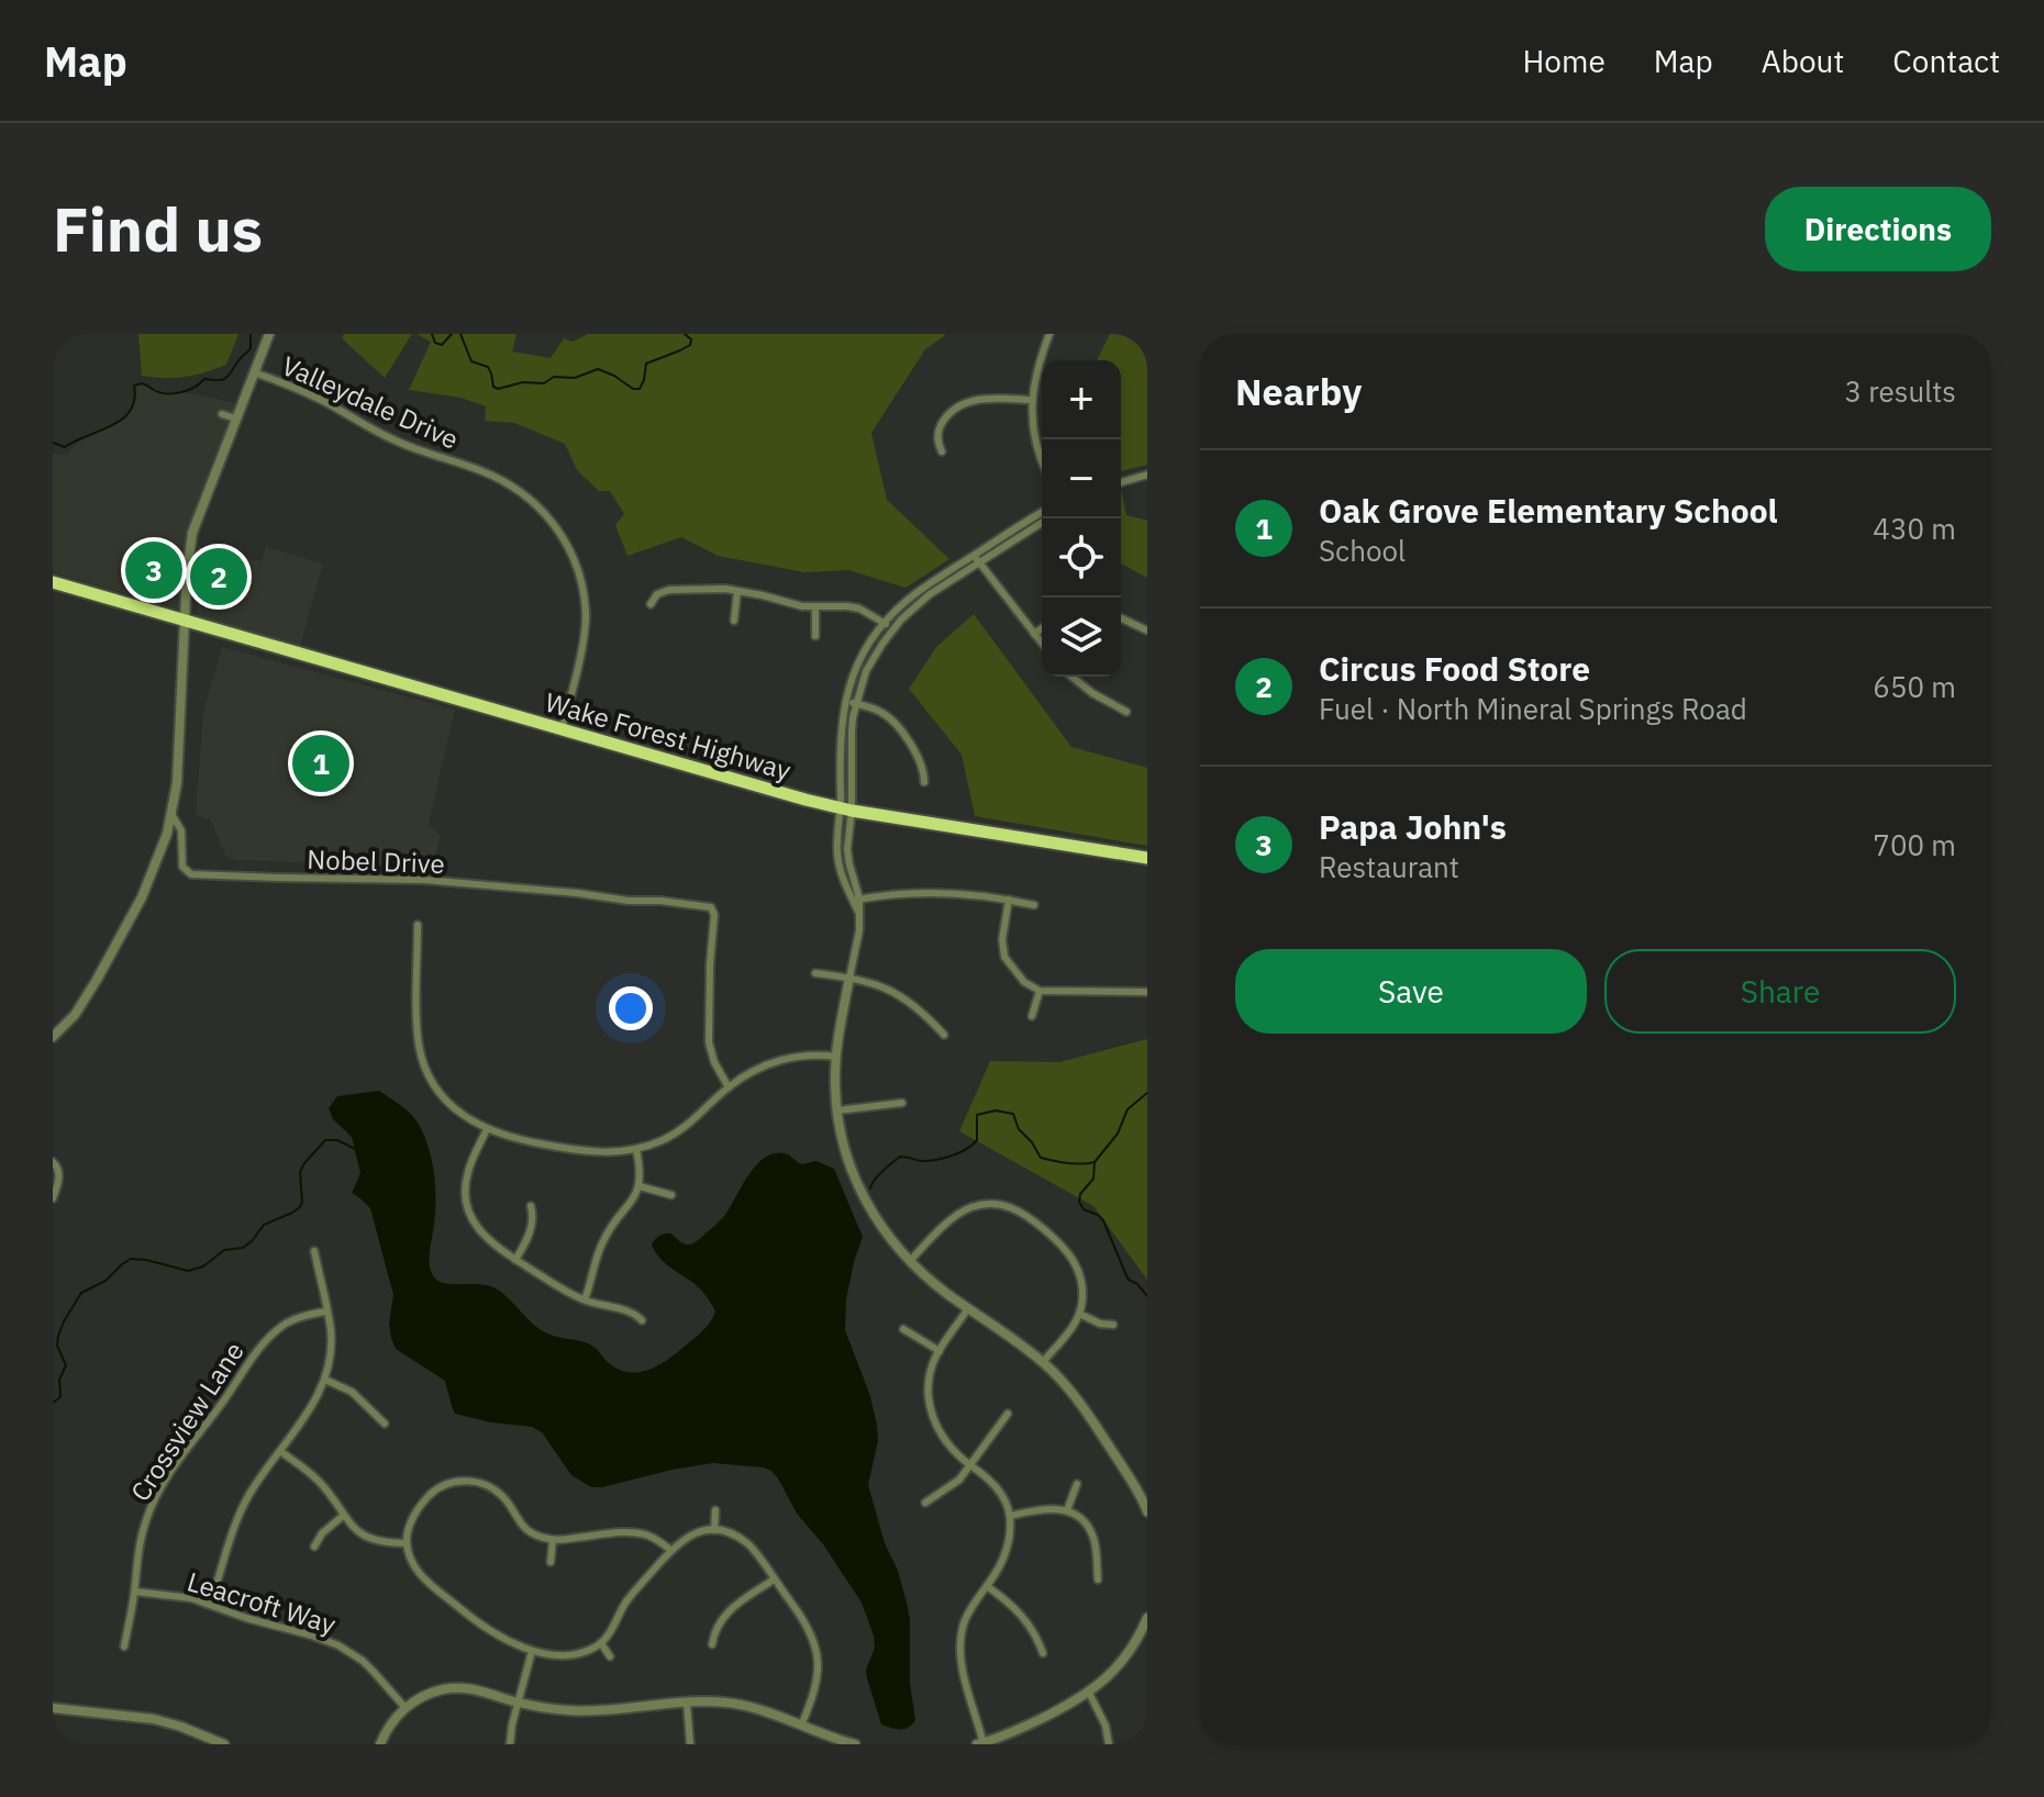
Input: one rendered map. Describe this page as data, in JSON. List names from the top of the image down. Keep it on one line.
{"streets":{"highway":["Wake Forest Highway"],"street":["Valleydale Drive","Nobel Drive","Crossview Lane","Leacroft Way"]},"crossings":[["Valleydale Drive","Wake Forest Highway"],["Crossview Lane","Leacroft Way"]],"page":{"header":"Map","nav":["Home","Map","About","Contact"],"buttons":["Directions",["Save","Share"]],"title":"Find us","heading":["Nearby","3 results"],"map_buttons":["+","−"],"list":[{"mark":"1","name":"Oak Grove Elementary School","note":"School","value":"430 m"},{"mark":"2","name":"Circus Food Store","note":"Fuel · North Mineral Springs Road","value":"650 m"},{"mark":"3","name":"Papa John's","note":"Restaurant","value":"700 m"}],"pins":["3","2","1"]}}
